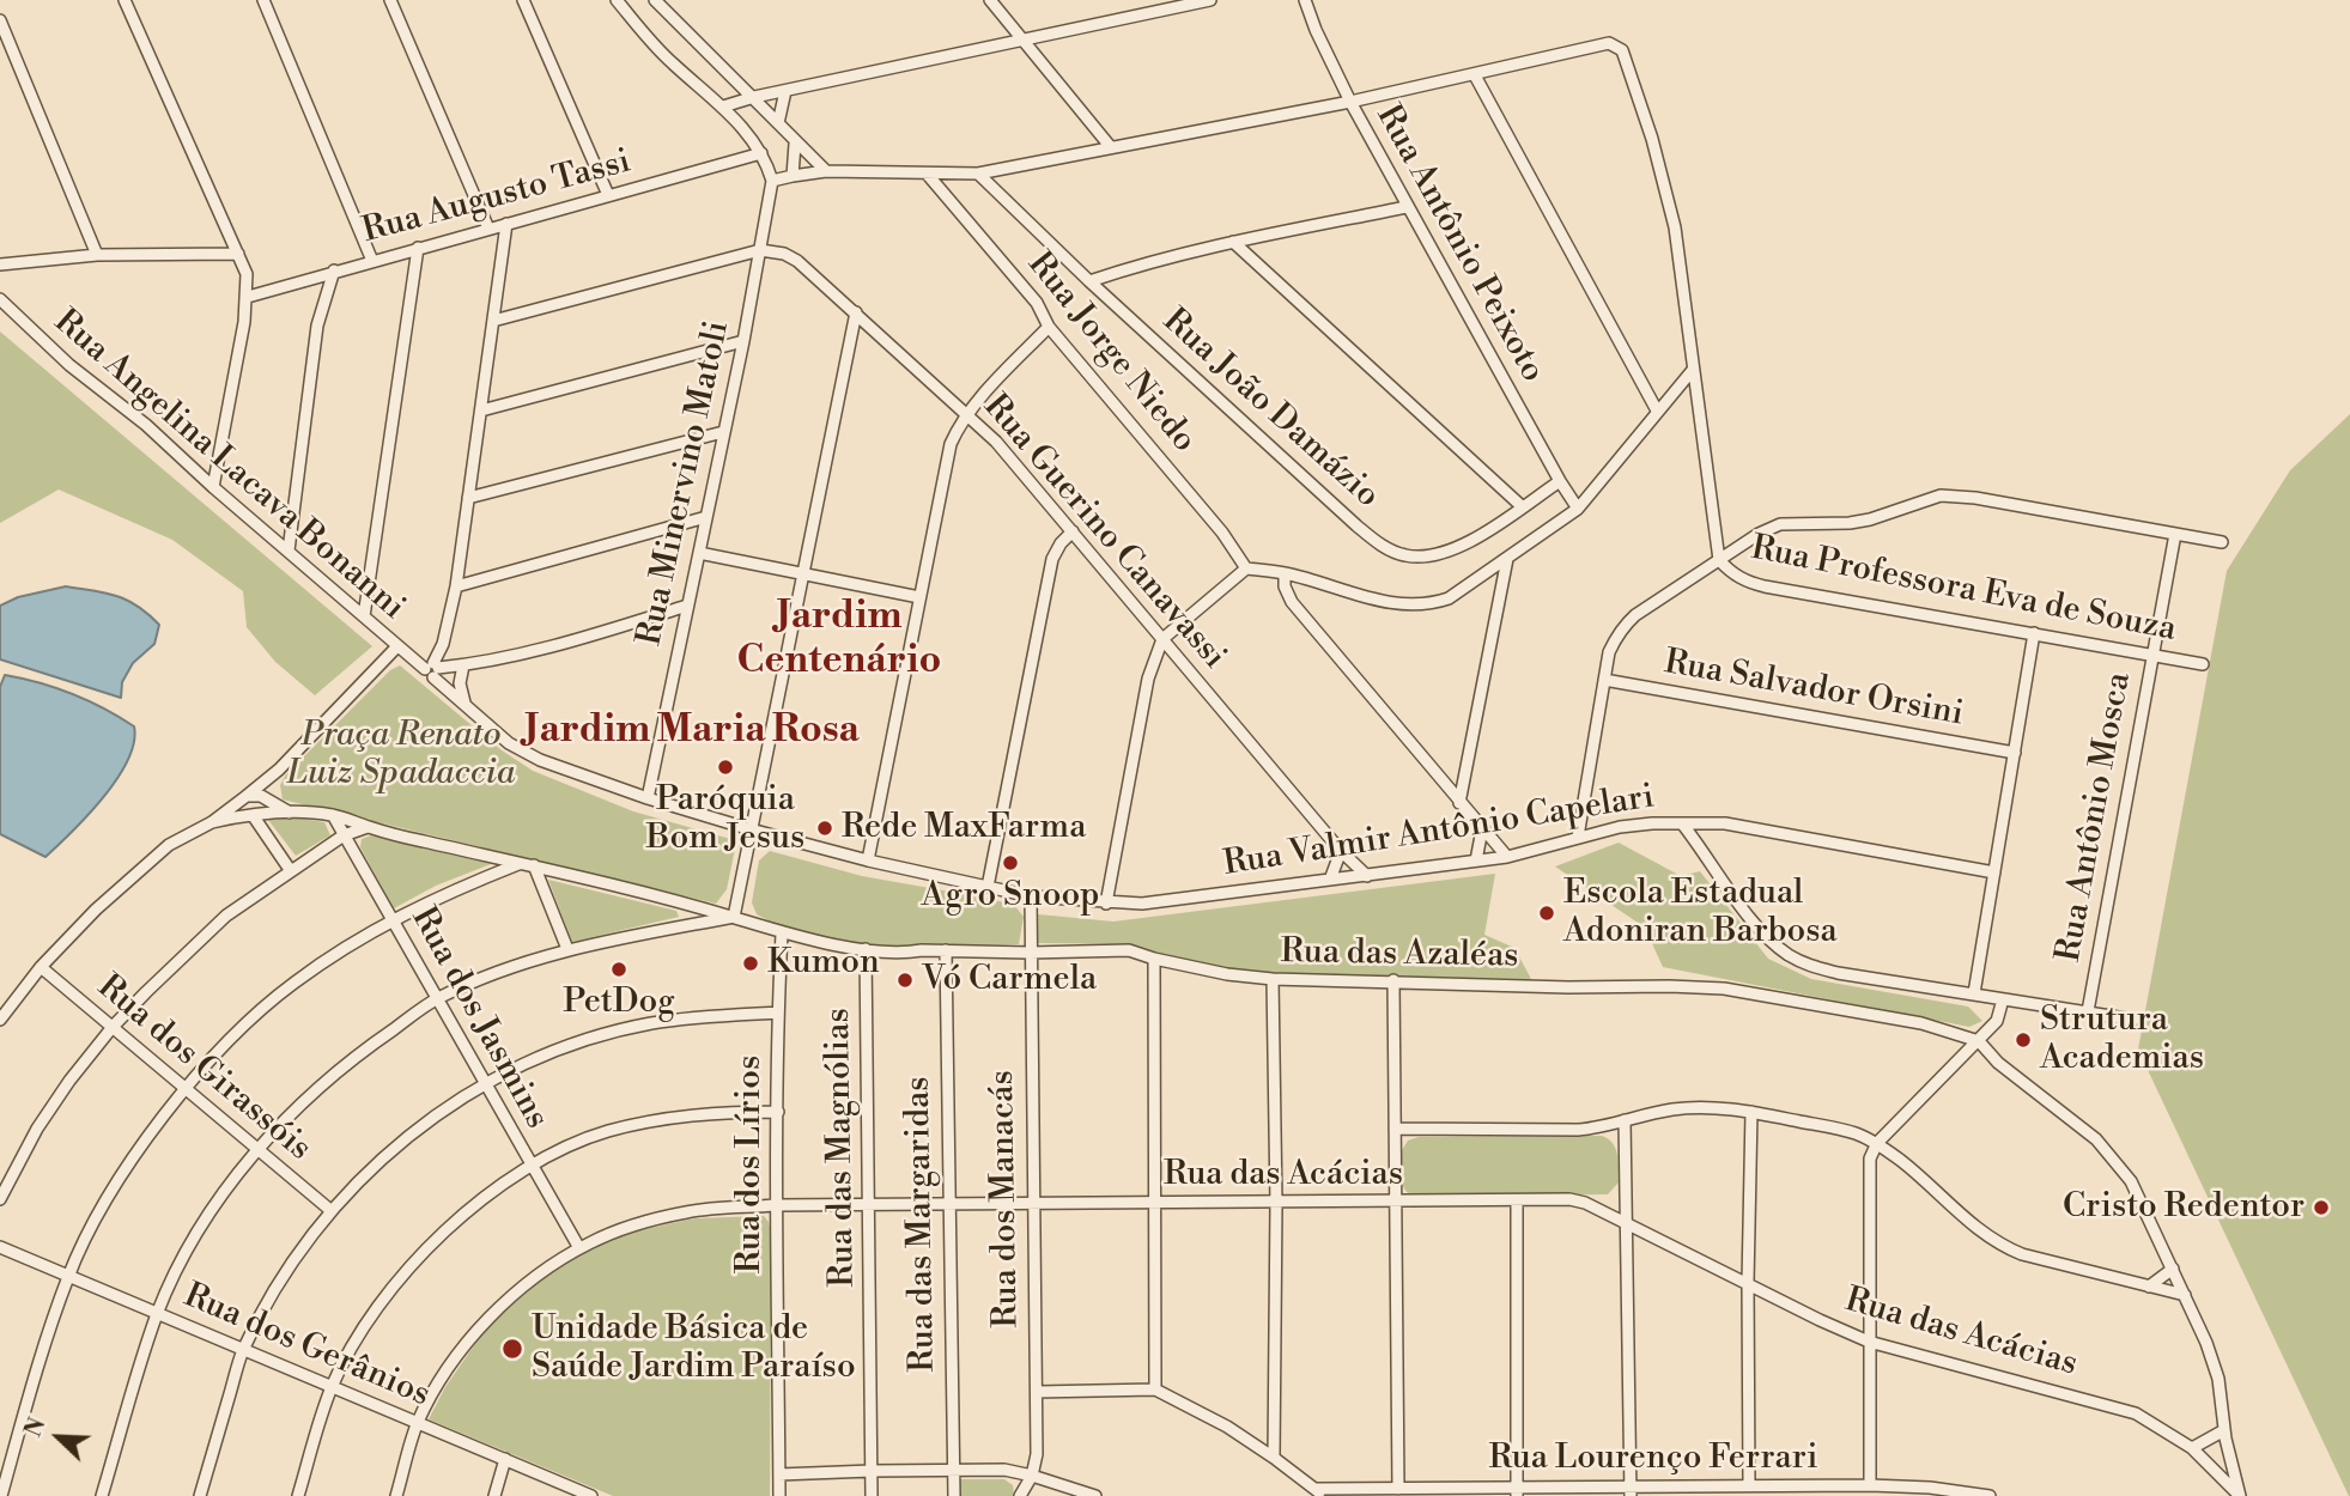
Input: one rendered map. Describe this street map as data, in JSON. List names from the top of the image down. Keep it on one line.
{"streets":{"street":["Rua Augusto Tassi","Rua Antônio Peixoto","Rua Jorge Niedo","Rua João Damázio","Rua Angelina Lacava Bonanni","Rua Minervino Matoli","Rua Guerino Canavassi","Rua Professora Eva de Souza","Rua Salvador Orsini","Rua Antônio Mosca","Rua Valmir Antônio Capelari","Rua das Azaléas","Rua dos Jasmins","Rua dos Girassóis","Rua das Magnólias","Rua dos Lírios","Rua das Acácias","Rua dos Manacás","Rua das Margaridas","Rua dos Gerânios","Rua Lourenço Ferrari"]},"crossings":[["Rua Antônio Peixoto","Rua João Damázio"],["Rua Angelina Lacava Bonanni","Rua Valmir Antônio Capelari"],["Rua Minervino Matoli","Rua Guerino Canavassi"],["Rua Minervino Matoli","Rua Valmir Antônio Capelari"],["Rua Guerino Canavassi","Rua Valmir Antônio Capelari"],["Rua Professora Eva de Souza","Rua Antônio Mosca"],["Rua Antônio Mosca","Rua Valmir Antônio Capelari"],["Rua Valmir Antônio Capelari","Rua dos Manacás"],["Rua das Azaléas","Rua dos Jasmins"],["Rua das Azaléas","Rua dos Girassóis"],["Rua das Azaléas","Rua das Magnólias"],["Rua das Azaléas","Rua dos Lírios"],["Rua das Azaléas","Rua das Acácias"],["Rua das Azaléas","Rua dos Manacás"],["Rua das Azaléas","Rua das Margaridas"],["Rua dos Jasmins","Rua das Acácias"],["Rua das Magnólias","Rua das Acácias"],["Rua dos Lírios","Rua das Acácias"],["Rua das Acácias","Rua dos Manacás"],["Rua das Acácias","Rua das Margaridas"],["Rua das Acácias","Rua dos Gerânios"]],"districts":["Jardim Centenário","Jardim Maria Rosa"],"parks":["Praça Renato Luiz Spadaccia"],"places":["Paróquia Bom Jesus","Rede MaxFarma","Agro Snoop","Escola Estadual Adoniran Barbosa","Kumon","PetDog","Vó Carmela","Strutura Academias","Cristo Redentor","Unidade Básica de Saúde Jardim Paraíso"],"north":"top left"}
